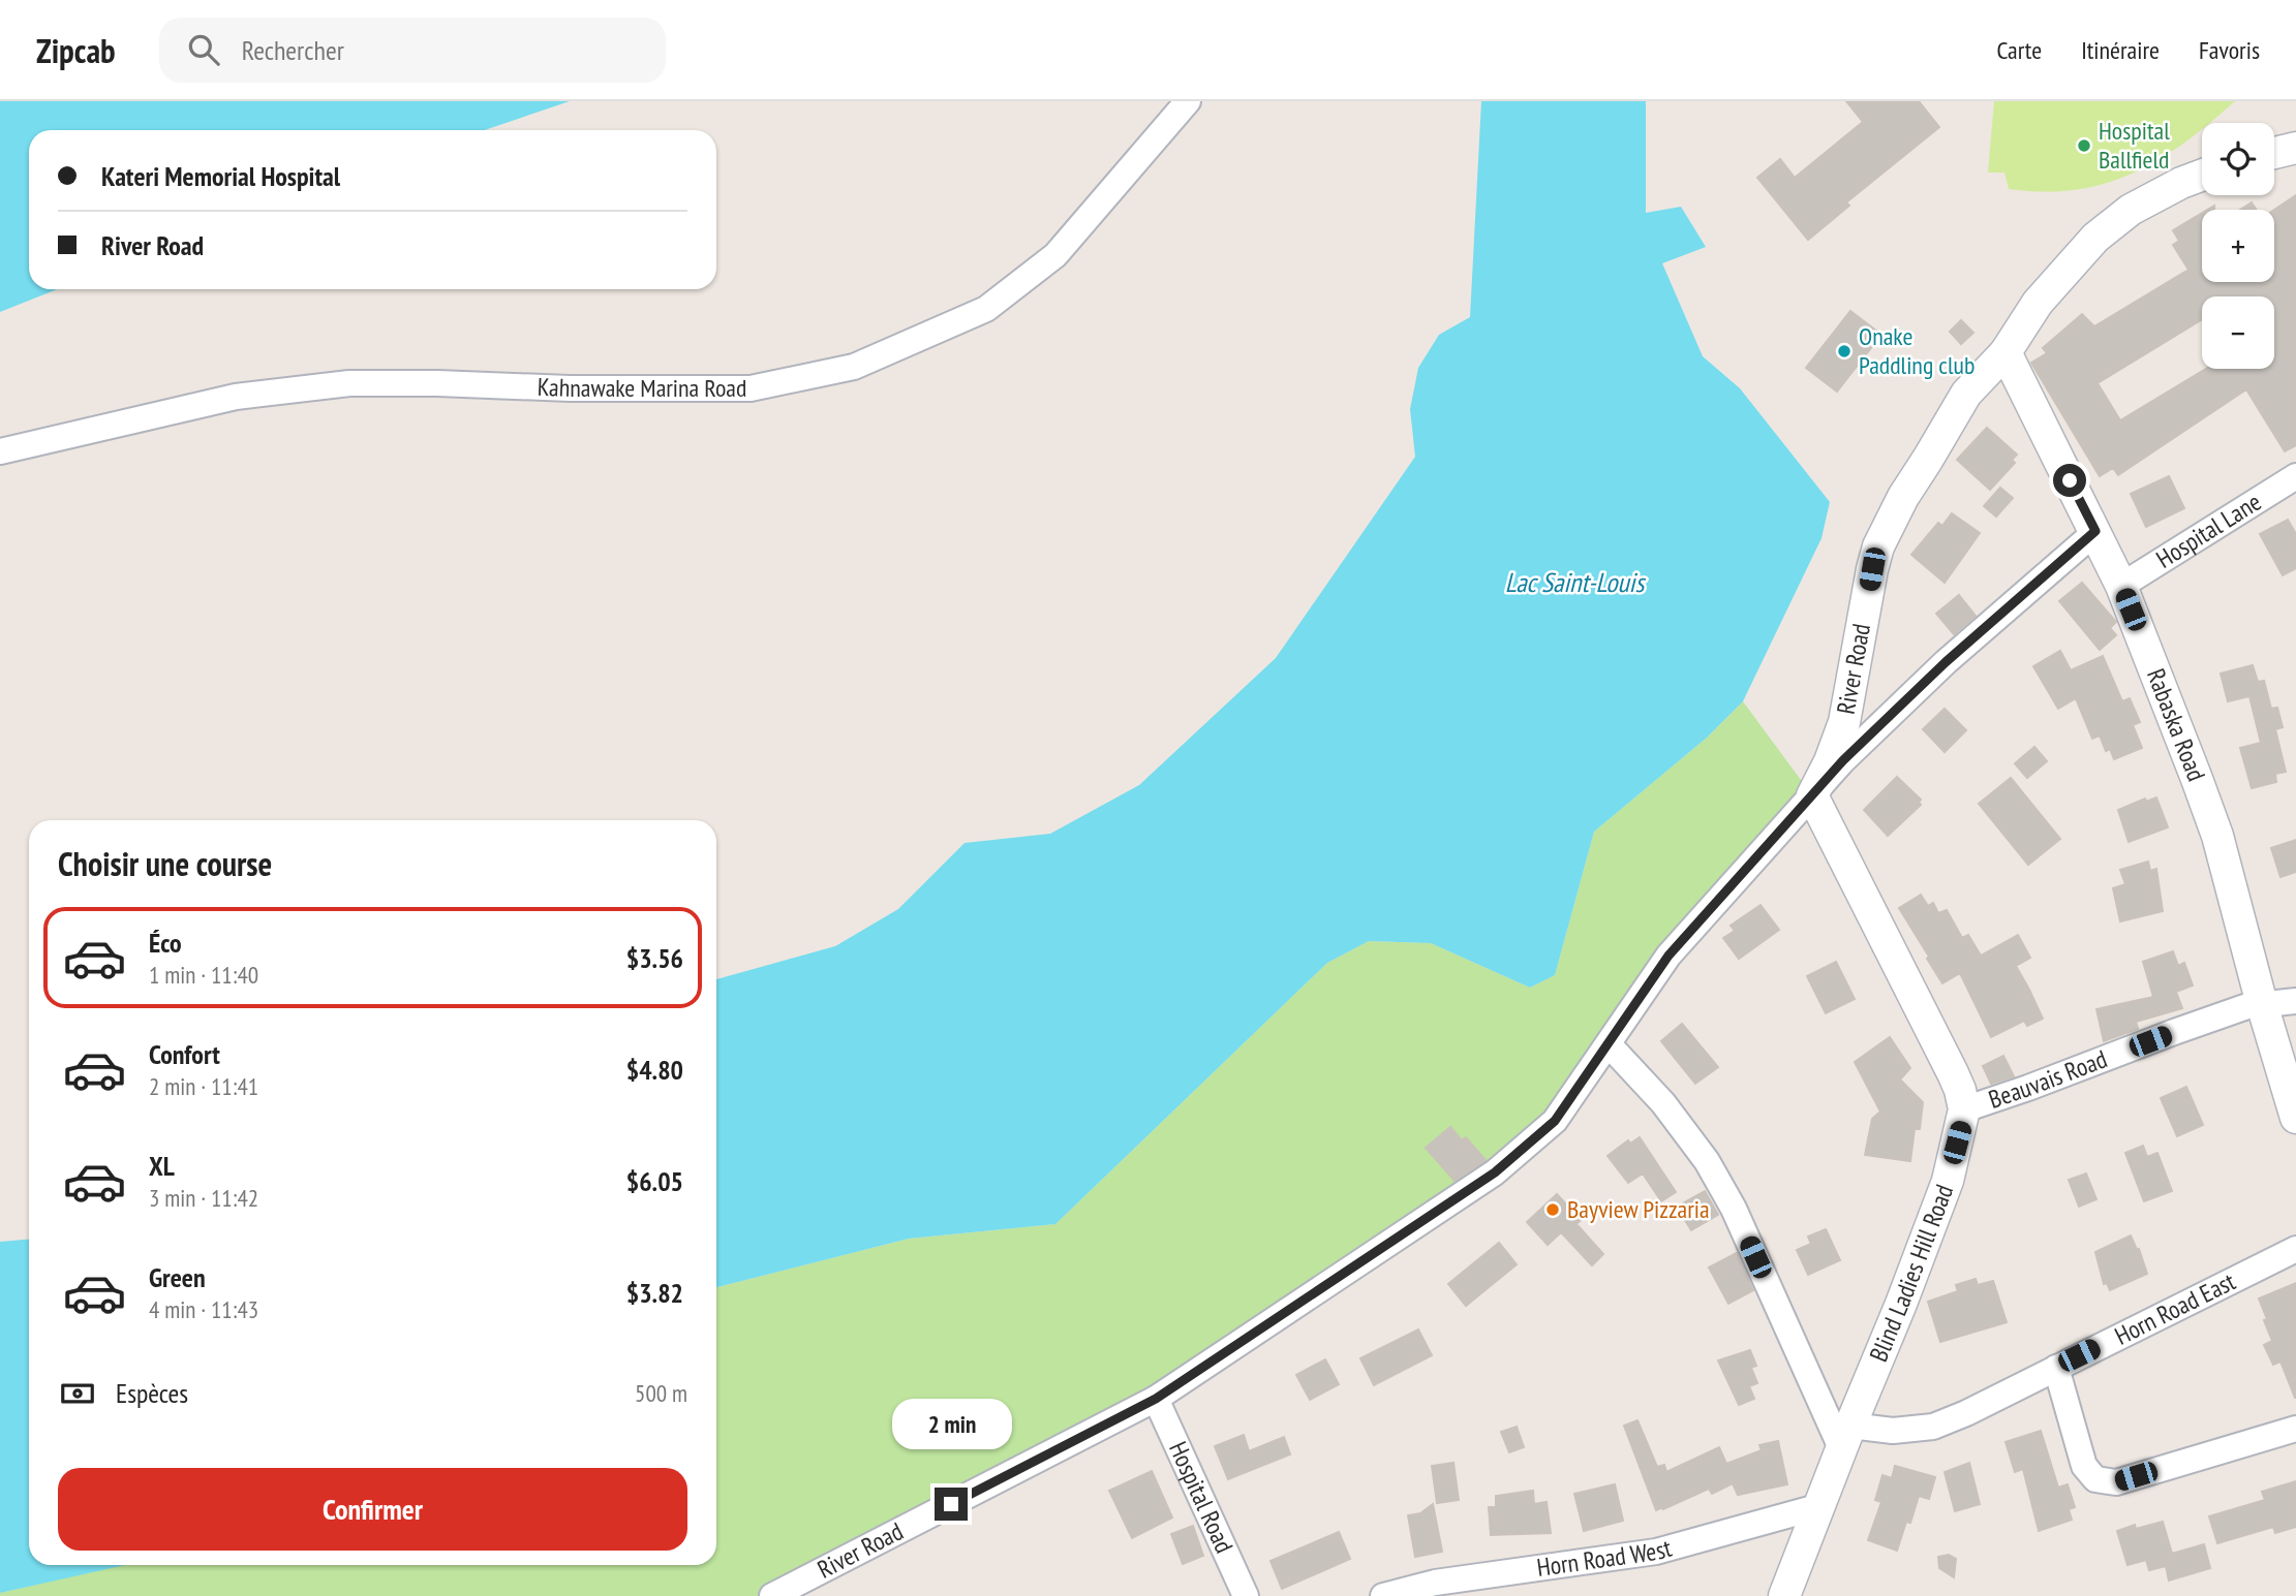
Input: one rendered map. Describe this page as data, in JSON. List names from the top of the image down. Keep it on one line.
{"streets":{"street":["Kahnawake Marina Road","Hospital Lane","River Road","Rabaska Road","Beauvais Road","Blind Ladies Hill Road","Horn Road East","Hospital Road","Horn Road West"]},"crossings":[["Hospital Lane","Rabaska Road"],["River Road","Rabaska Road"],["River Road","Hospital Road"],["Rabaska Road","Beauvais Road"],["Beauvais Road","Blind Ladies Hill Road"],["Blind Ladies Hill Road","Horn Road East"],["Blind Ladies Hill Road","Horn Road West"]],"water":["Lac Saint-Louis"],"places":["Hospital Ballfield","Onake Paddling club","Bayview Pizzaria"],"page":{"header":"Zipcab","search":"Rechercher","nav":["Carte","Itinéraire","Favoris"],"map_buttons":["+","−"],"banner":["Kateri Memorial Hospital","River Road"],"heading":"Choisir une course","list":[{"name":"Éco","note":"1 min · 11:40","value":"$3.56"},{"name":"Confort","note":"2 min · 11:41","value":"$4.80"},{"name":"XL","note":"3 min · 11:42","value":"$6.05"},{"name":"Green","note":"4 min · 11:43","value":"$3.82"}],"pay":["Espèces","500 m"],"bubble":"2 min","buttons":"Confirmer"}}
